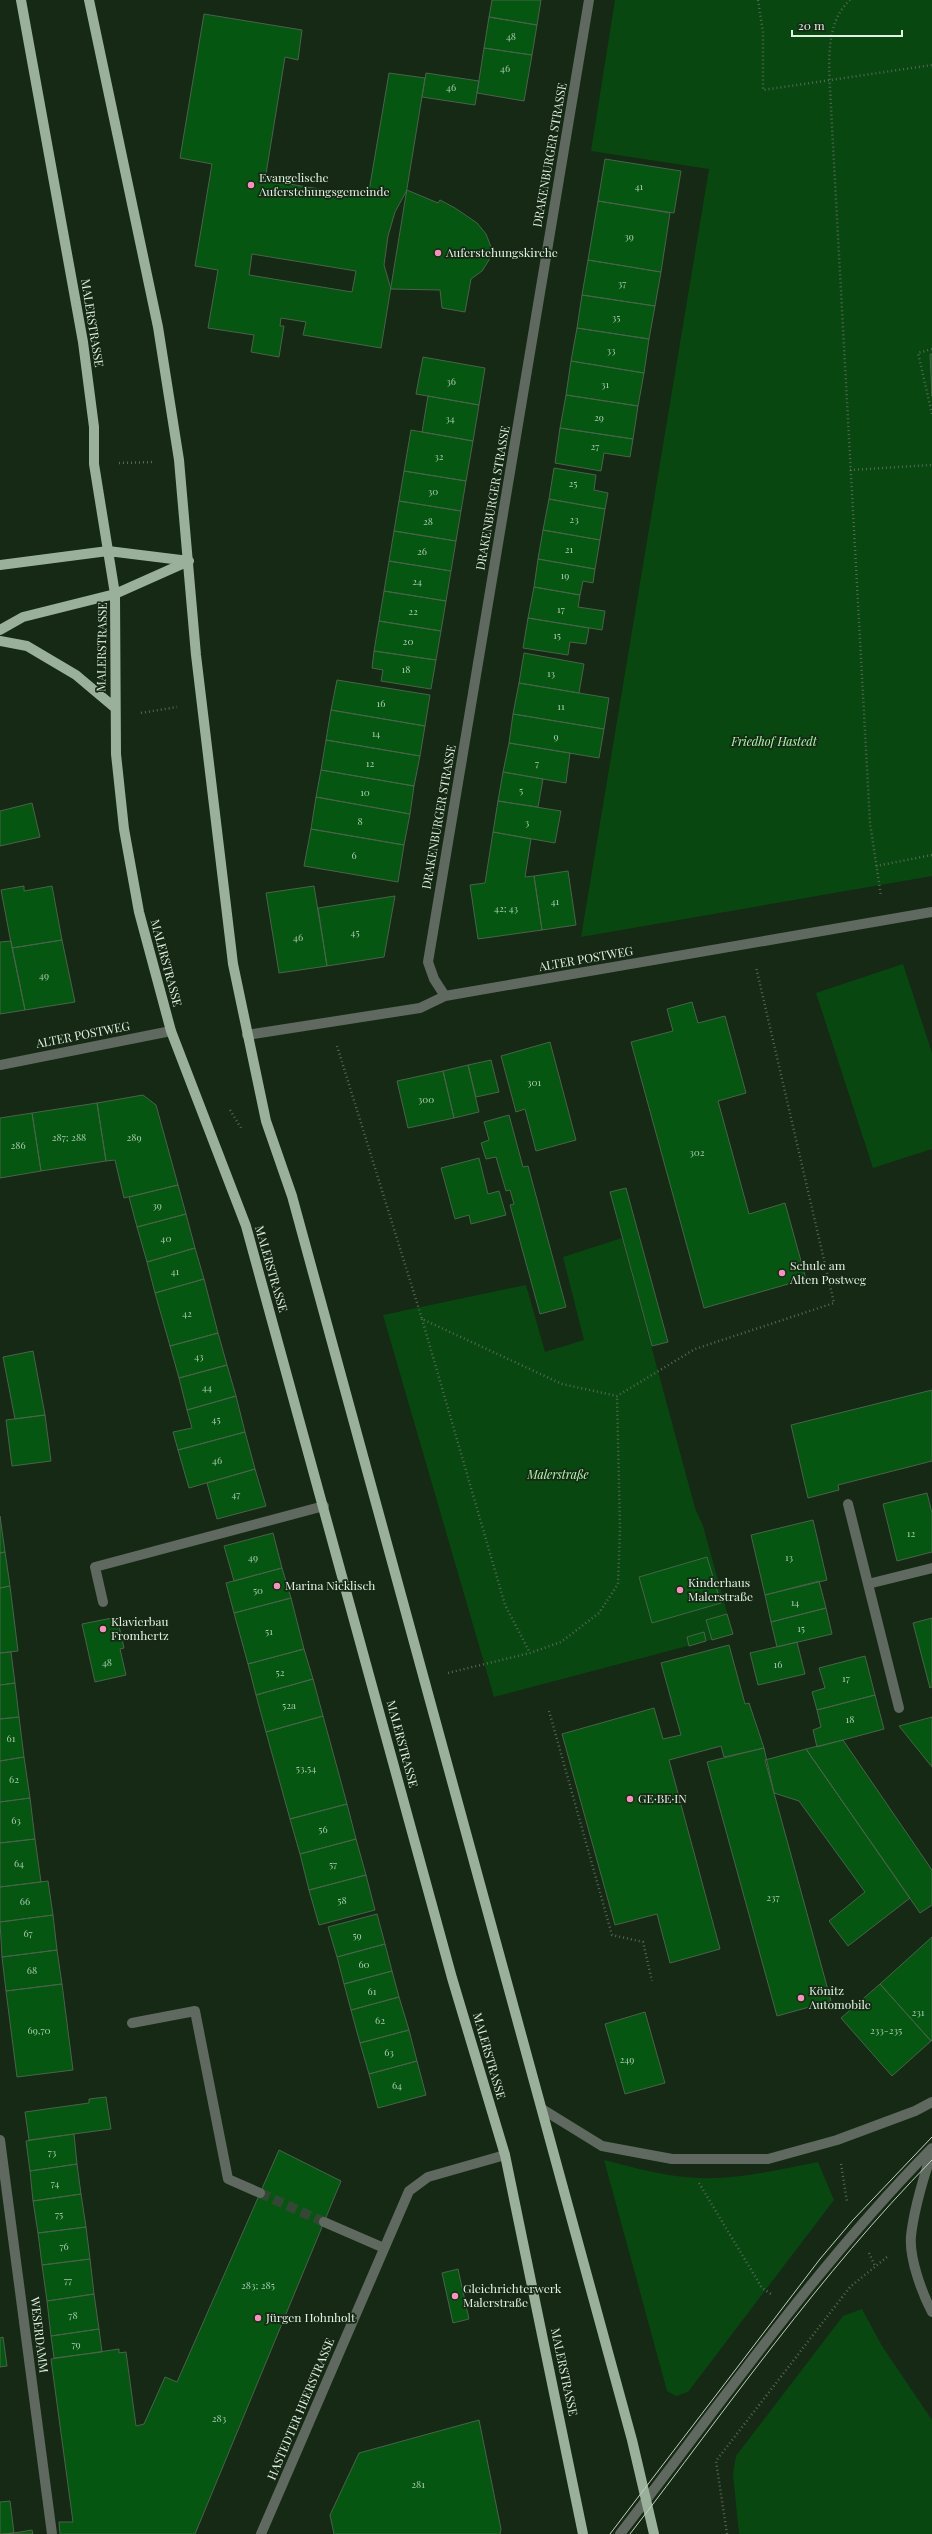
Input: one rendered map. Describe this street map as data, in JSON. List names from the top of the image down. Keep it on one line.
{"streets":{"main road":["MALERSTRASSE"],"street":["DRAKENBURGER STRASSE","ALTER POSTWEG","WESERDAMM","HASTEDTER HEERSTRASSE"]},"crossings":[["DRAKENBURGER STRASSE","ALTER POSTWEG"],["MALERSTRASSE","ALTER POSTWEG"],["MALERSTRASSE","HASTEDTER HEERSTRASSE"]],"parks":["Friedhof Hastedt","Malerstraße"],"places":["Evangelische Auferstehungsgemeinde","Auferstehungskirche","Schule am Alten Postweg","Marina Nicklisch","Kinderhaus Malerstraße","Klavierbau Fromhertz","GE·BE·IN","Könitz Automobile","Gleichrichterwerk Malerstraße","Jürgen Hohnholt"],"house_numbers":["48","46","46","41","39","37","35","33","36","31","29","34","27","32","25","30","23","28","21","26","19","24","17","22","15","20","18","13","16","11","14","9","12","7","5","10","8","3","6","41","42; 43","45","46","49","301","300","287; 288","289","286","302","39","40","41","42","43","44","45","46","47","12","49","13","50","14","15","51","48","16","52","17","52a","18","61","53,54","62","63","56","64","57","237","58","66","67","59","60","68","61","231","62","69,70","233-235","63","249","64","73","74","75","76","77","283; 285","78","79","283","281"],"scale_bar":"20 m"}
